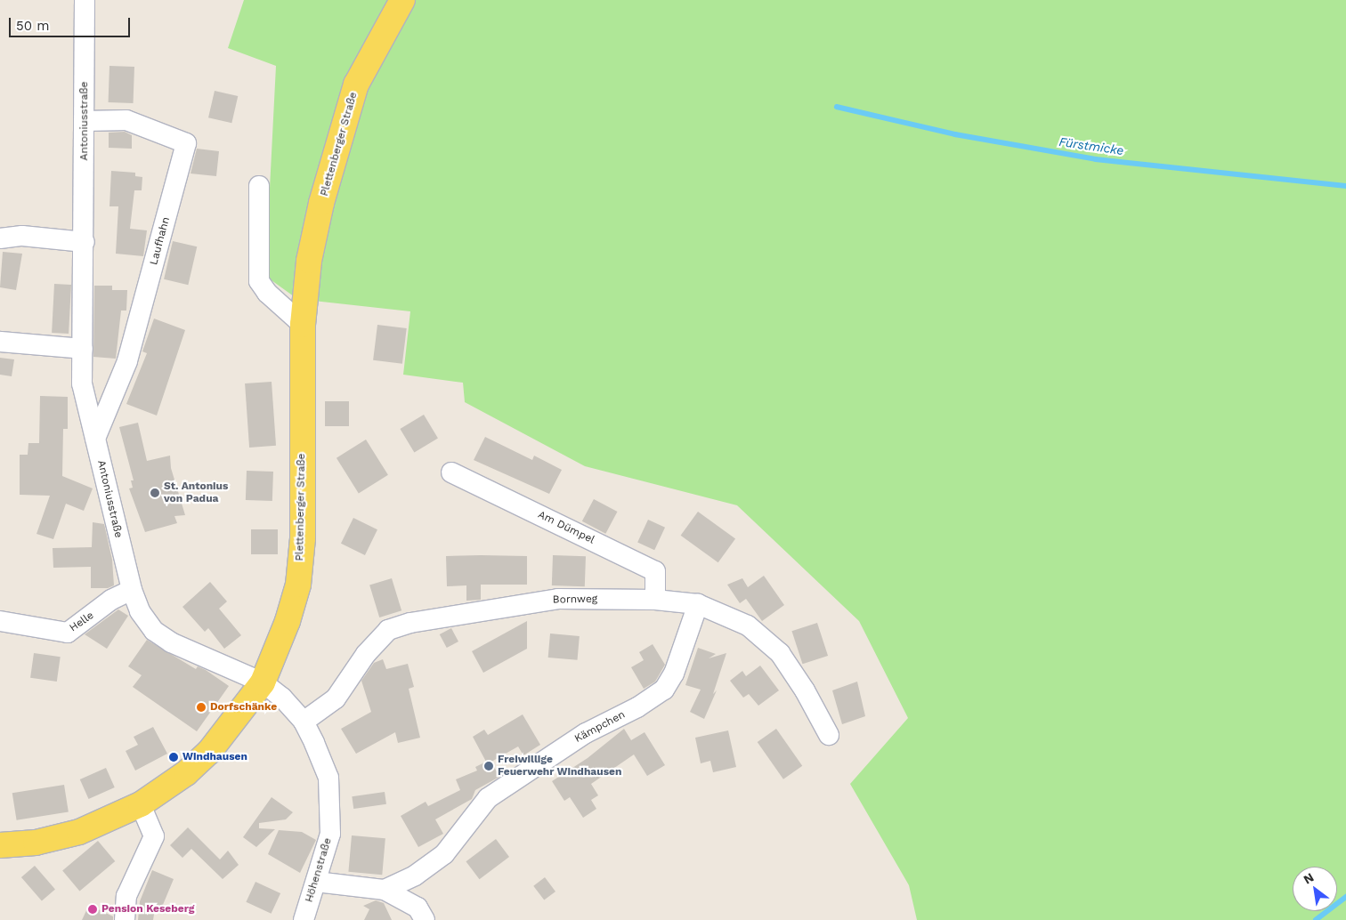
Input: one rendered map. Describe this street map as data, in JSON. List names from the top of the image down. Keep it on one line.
{"streets":{"main road":["Plettenberger Straße"],"street":["Antoniusstraße","Laufhahn","Am Dümpel","Bornweg","Helle","Kämpchen","Höhenstraße"]},"crossings":[["Antoniusstraße","Plettenberger Straße"],["Antoniusstraße","Laufhahn"],["Antoniusstraße","Helle"],["Antoniusstraße","Höhenstraße"],["Plettenberger Straße","Höhenstraße"],["Am Dümpel","Bornweg"],["Bornweg","Kämpchen"],["Bornweg","Höhenstraße"]],"water":["Fürstmicke"],"places":["St. Antonius von Padua","Dorfschänke","Windhausen","Freiwillige Feuerwehr Windhausen","Pension Keseberg"],"scale_bar":"50 m","north":"top left"}
